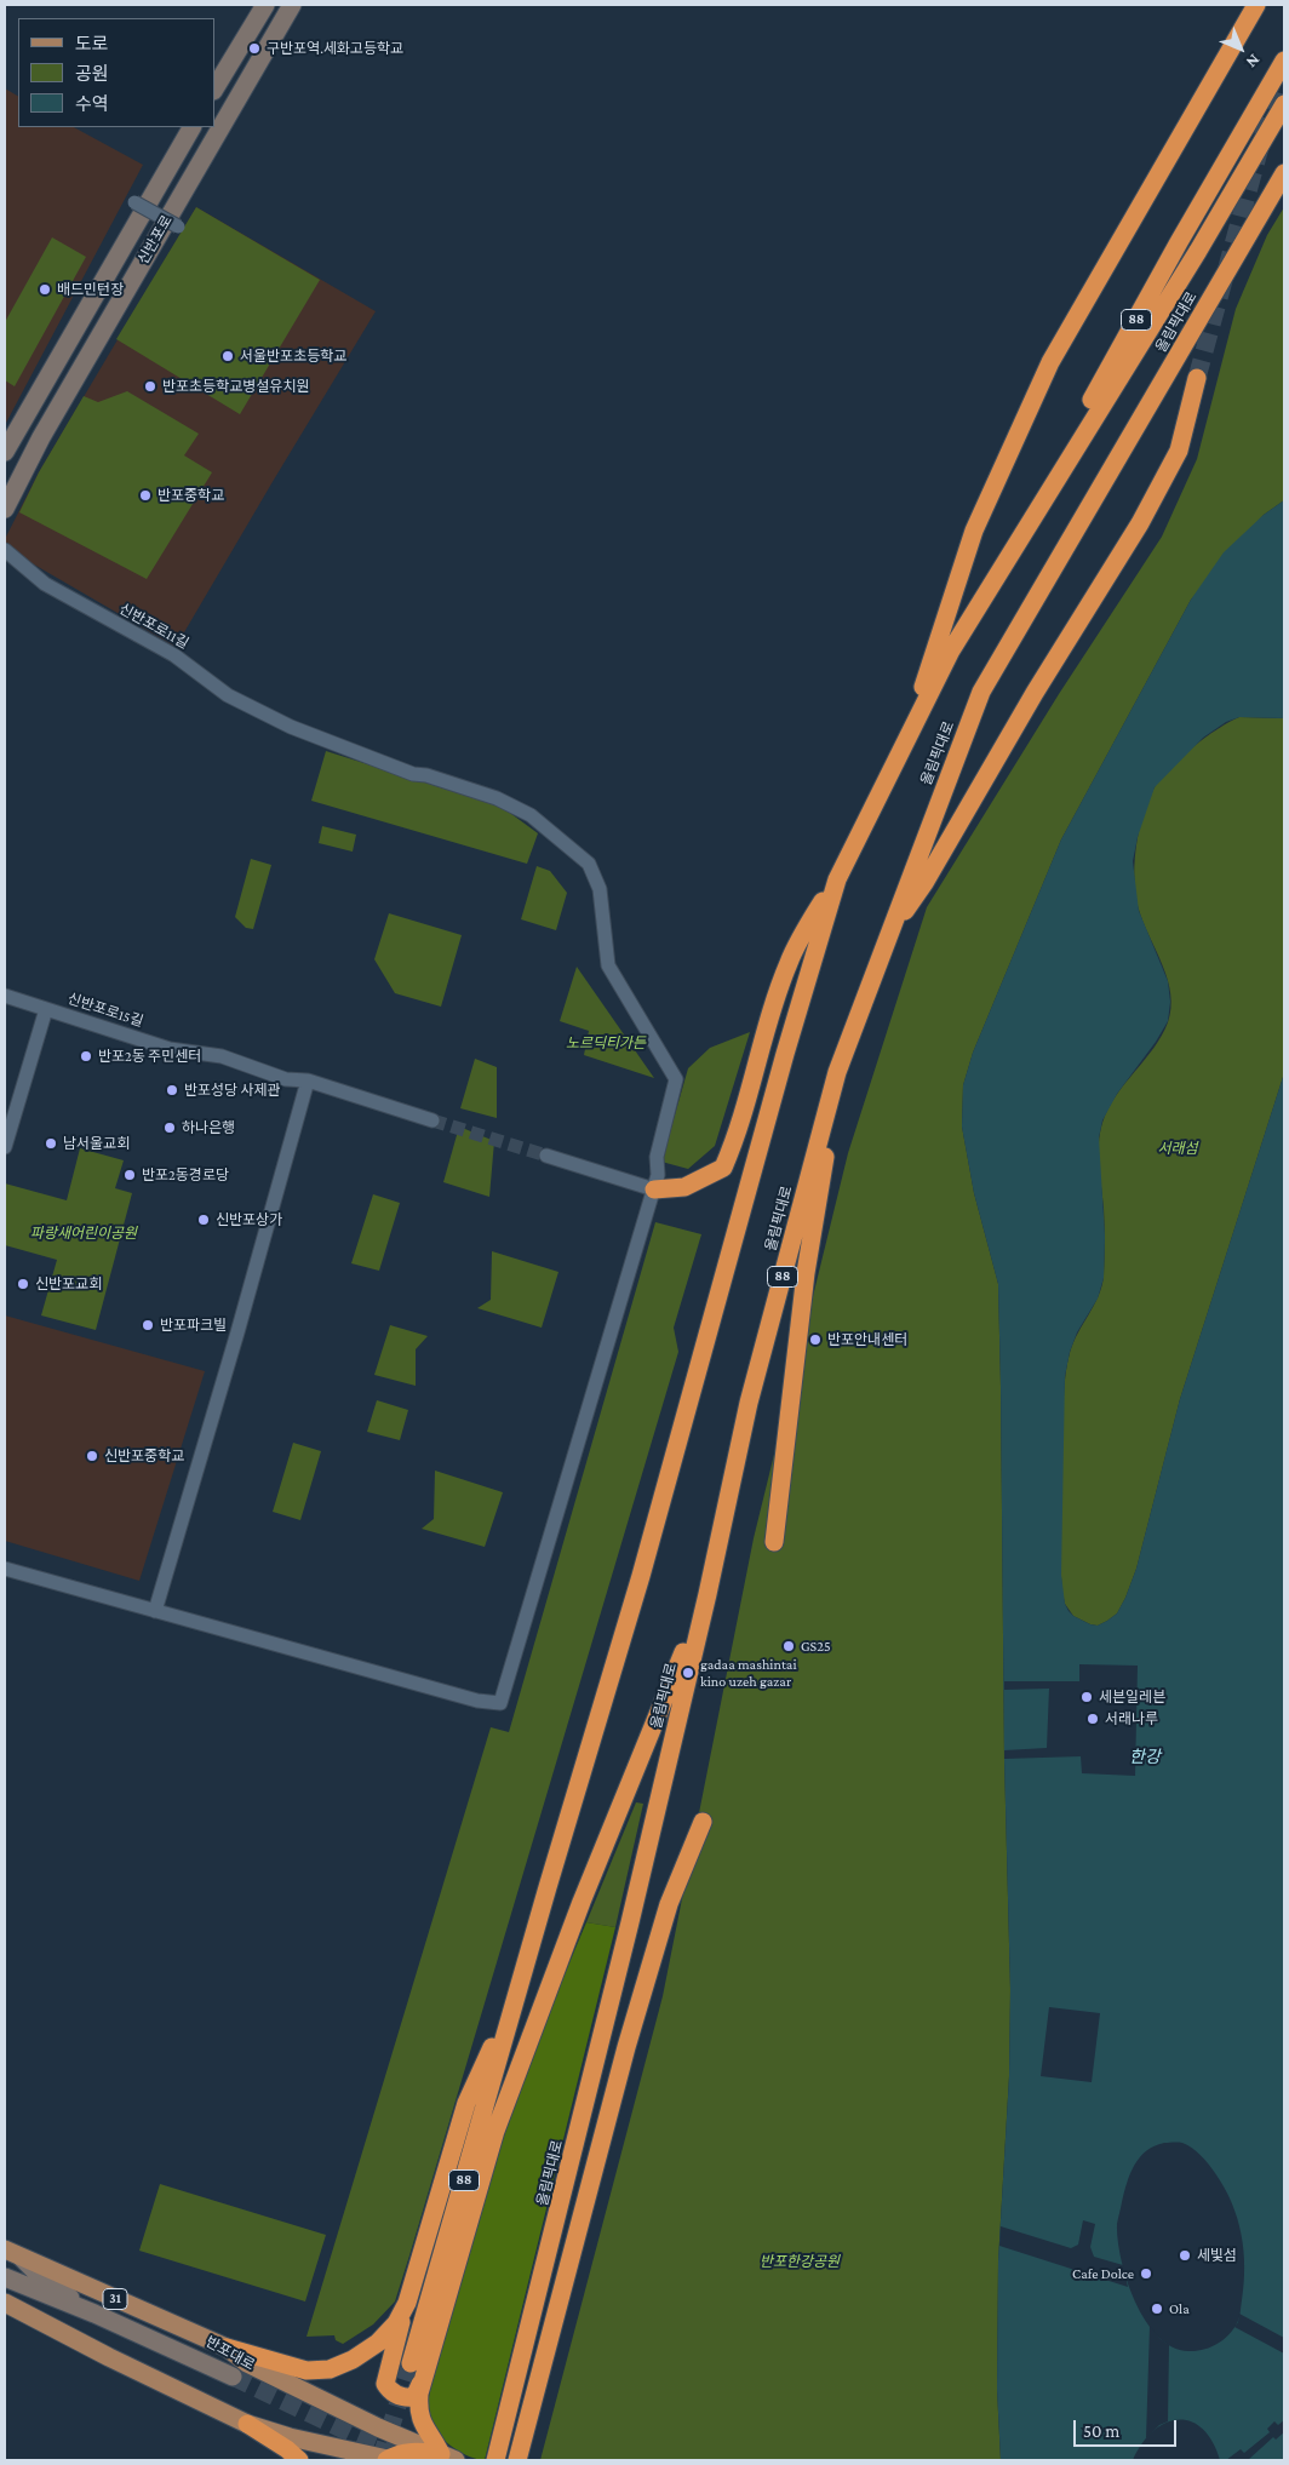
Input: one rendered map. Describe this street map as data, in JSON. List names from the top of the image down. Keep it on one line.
{"streets":{"highway":["88","올림픽대로"],"main road":["신반포로","31","반포대로"],"street":["신반포로11길","신반포로15길"]},"water":["한강"],"parks":["노르딕티가든","서래섬","파랑새어린이공원","반포한강공원"],"places":["구반포역.세화고등학교","배드민턴장","서울반포초등학교","반포초등학교병설유치원","반포중학교","반포2동 주민센터","반포성당 사제관","하나은행","남서울교회","반포2동경로당","신반포상가","신반포교회","반포파크빌","반포안내센터","신반포중학교","GS25","gadaa mashintai kino uzeh gazar","세븐일레븐","서래나루","세빛섬","Cafe Dolce","Ola"],"legend":["도로","공원","수역"],"scale_bar":"50 m","north":"bottom right"}
